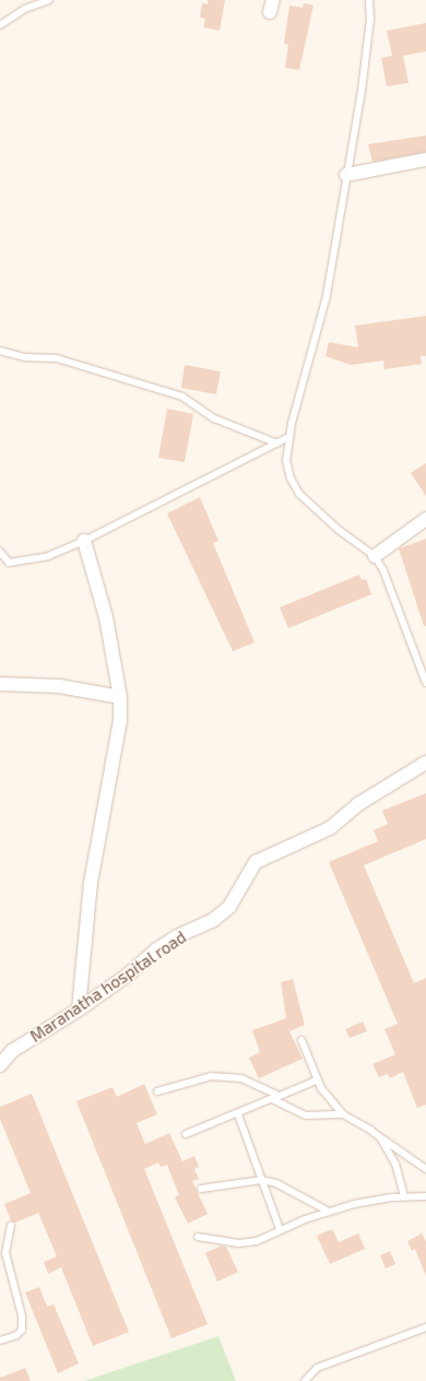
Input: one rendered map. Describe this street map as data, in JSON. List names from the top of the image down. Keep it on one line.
{"streets":{"street":["Maranatha hospital road"]}}
